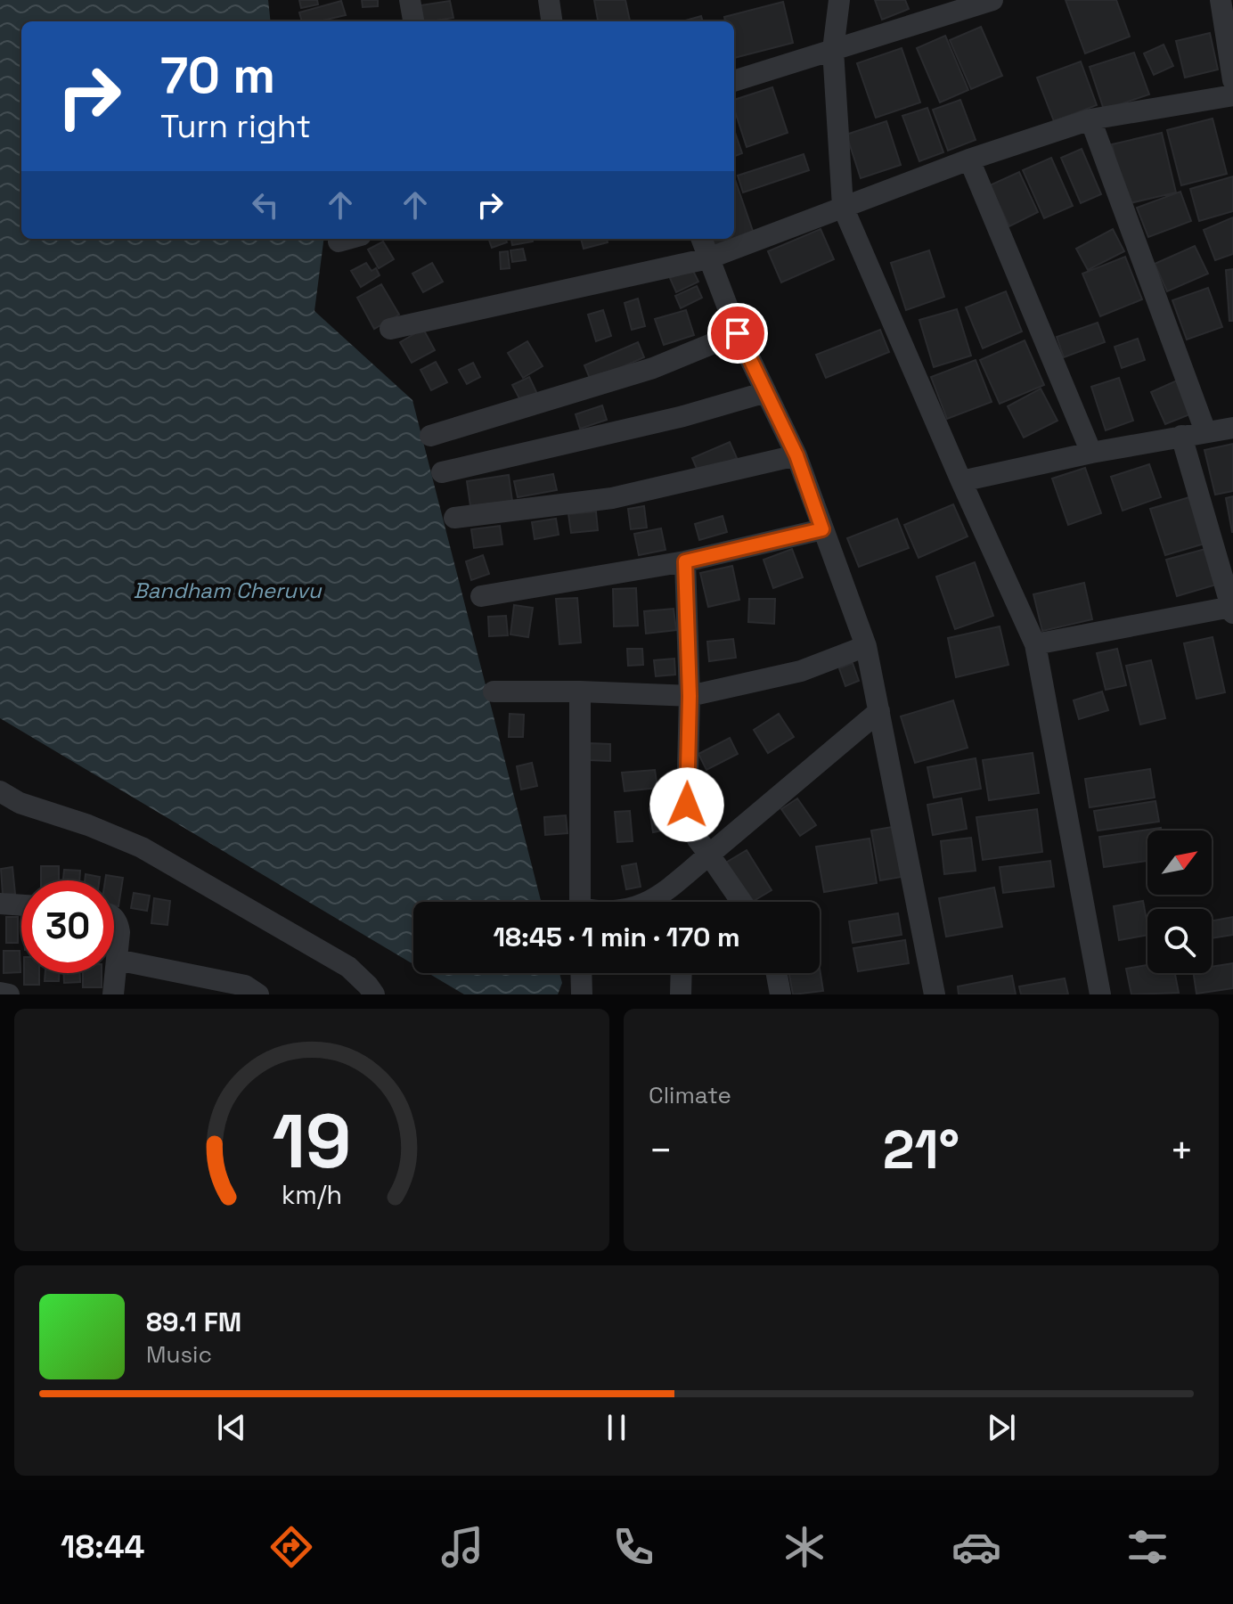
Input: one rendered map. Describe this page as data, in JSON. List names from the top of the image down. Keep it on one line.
{"water":["Bandham Cheruvu"],"north":"top right","page":{"turn":["70 m","Turn right"],"limit":"30","trip":"18:45 · 1 min · 170 m","tile":"Climate","heat":["−","21°","+"],"song":["89.1 FM","Music"],"tabs":"18:44","gauge":["19","km/h"]}}
